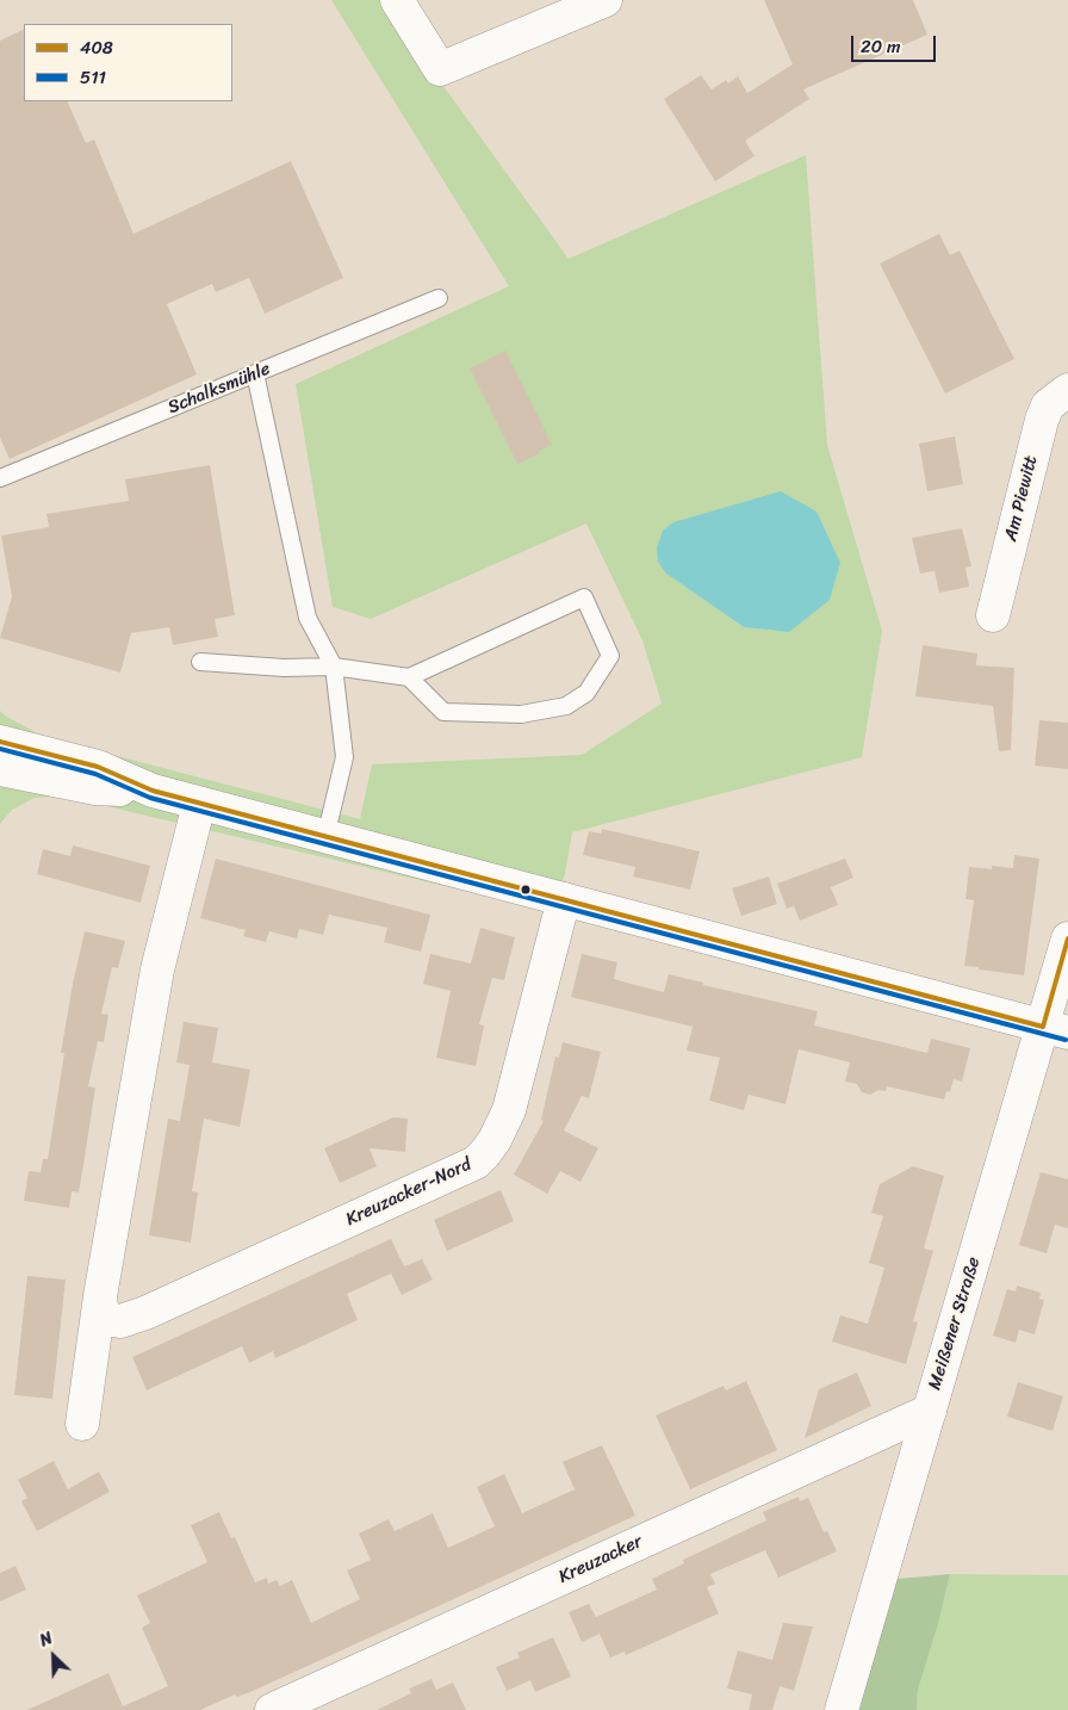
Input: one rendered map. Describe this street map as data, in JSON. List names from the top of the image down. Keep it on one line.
{"streets":{"street":["Am Piewitt","Kreuzacker-Nord","Meißener Straße","Kreuzacker"],"lane":["Schalksmühle"]},"crossings":[["Meißener Straße","Kreuzacker"]],"lines":["transit line 408","transit line 511"],"legend":["408","511"],"scale_bar":"20 m","north":"top left"}
